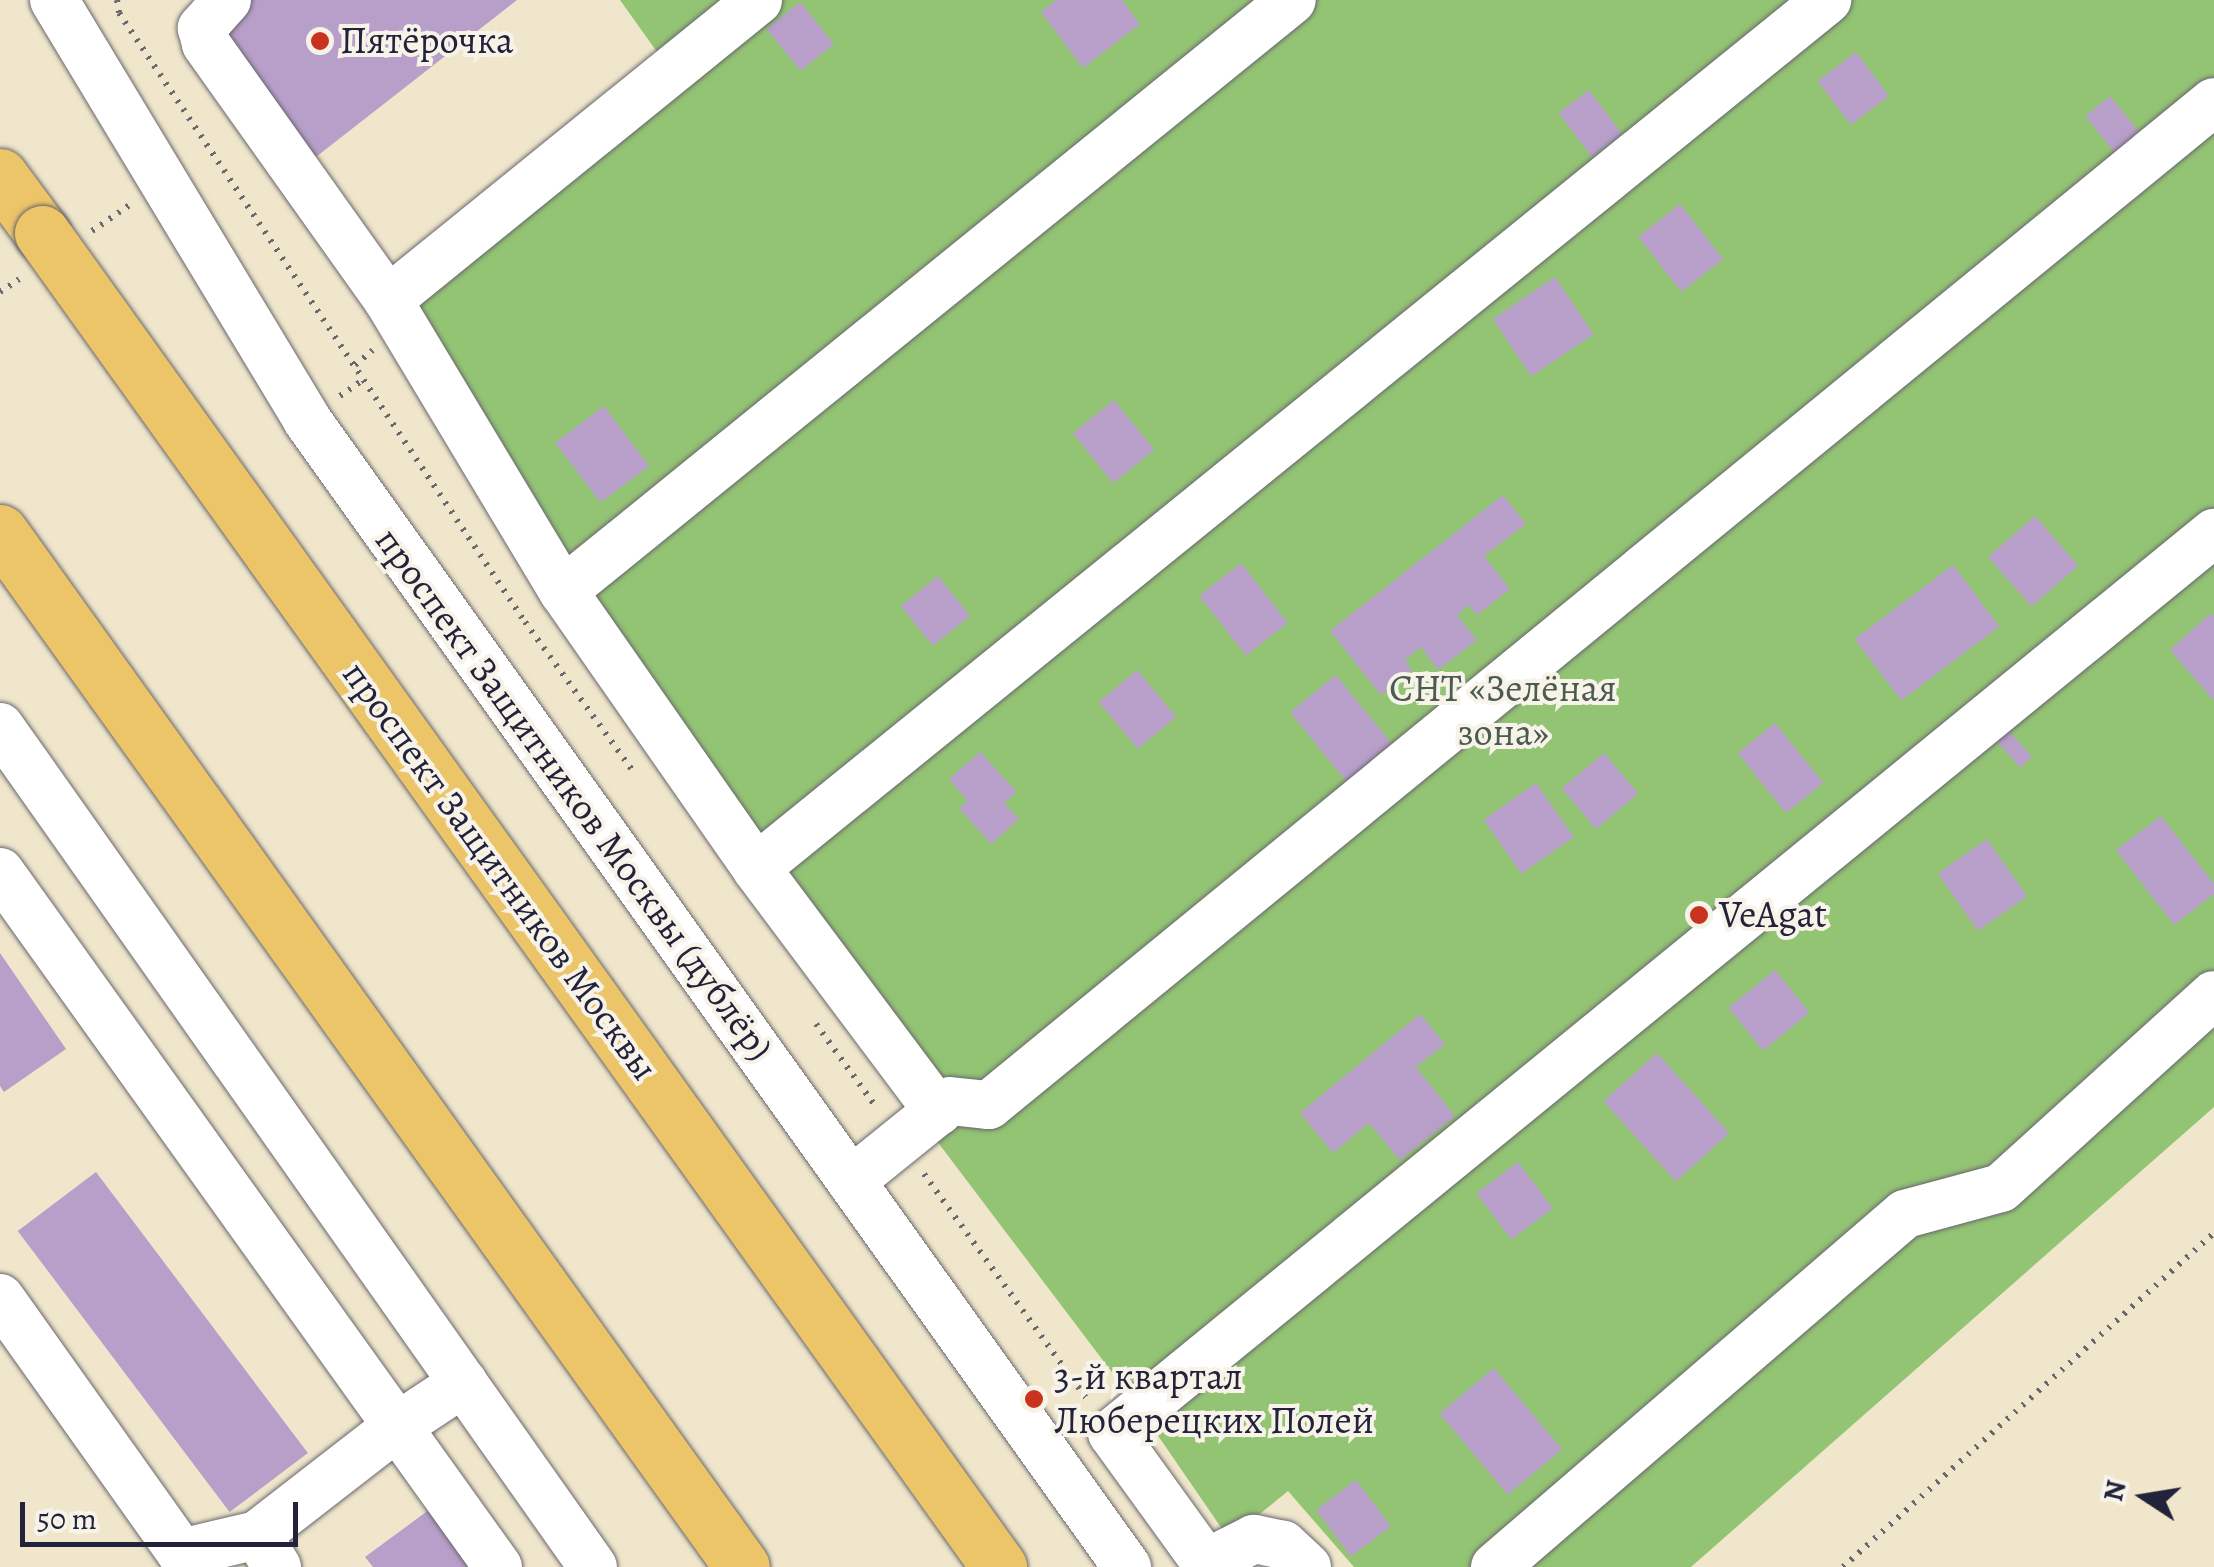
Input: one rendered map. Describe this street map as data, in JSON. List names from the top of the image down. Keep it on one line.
{"streets":{"main road":["проспект Защитников Москвы"],"street":["проспект Защитников Москвы (дублёр)"]},"parks":["СНТ «Зелёная зона»"],"places":["Пятёрочка","VeAgat","3-й квартал Люберецких Полей"],"scale_bar":"50 m","north":"left"}
